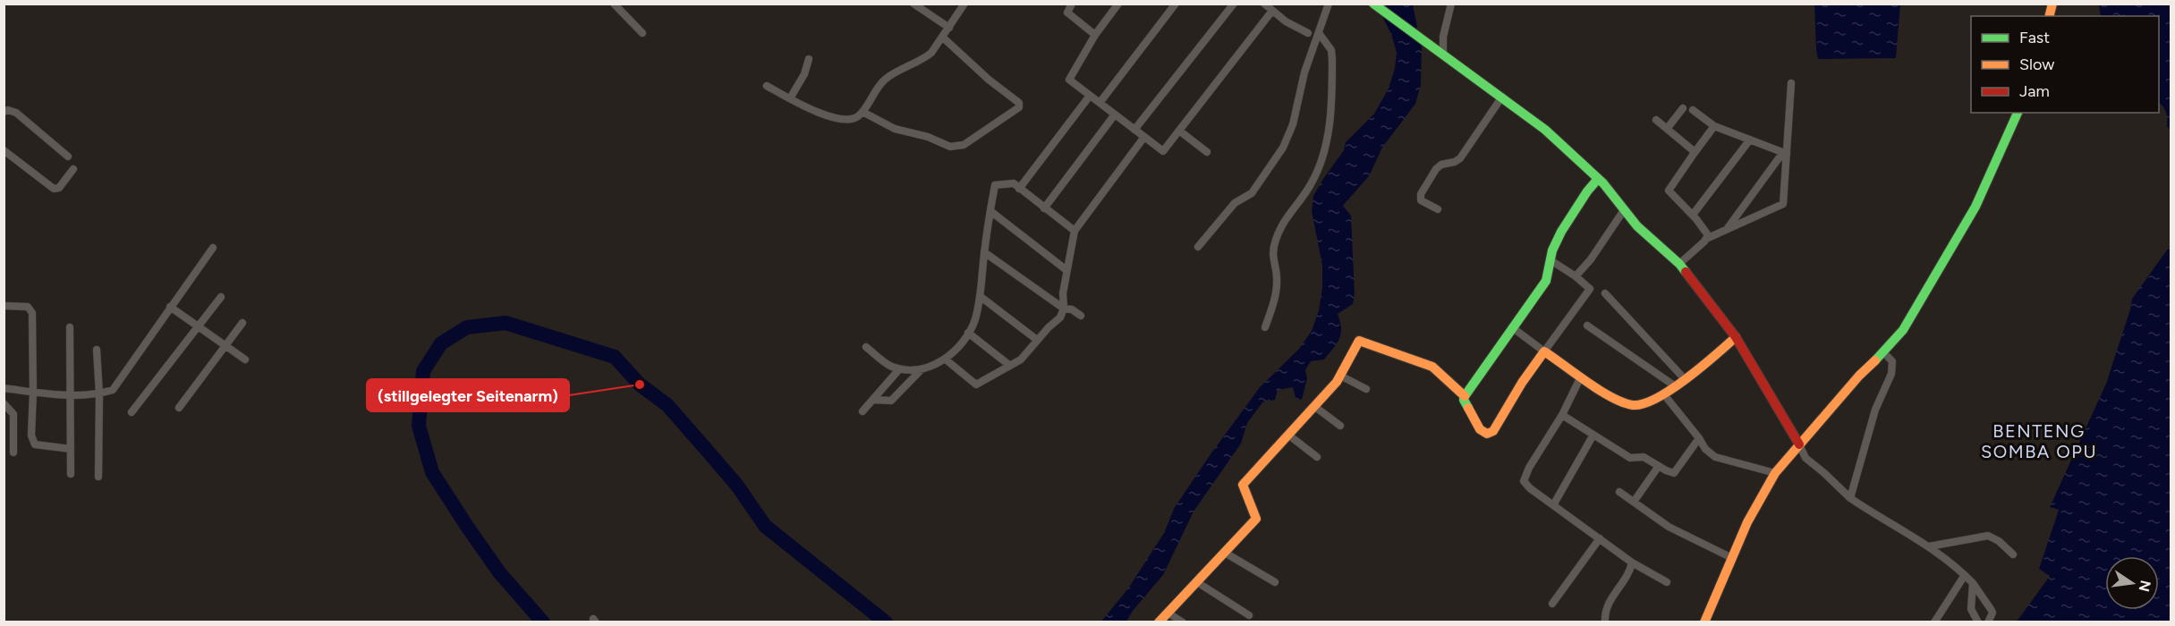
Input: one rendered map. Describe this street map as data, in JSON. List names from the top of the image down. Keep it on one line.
{"districts":["BENTENG SOMBA OPU"],"places":["(stillgelegter Seitenarm)"],"legend":["Fast","Slow","Jam"],"north":"right"}
